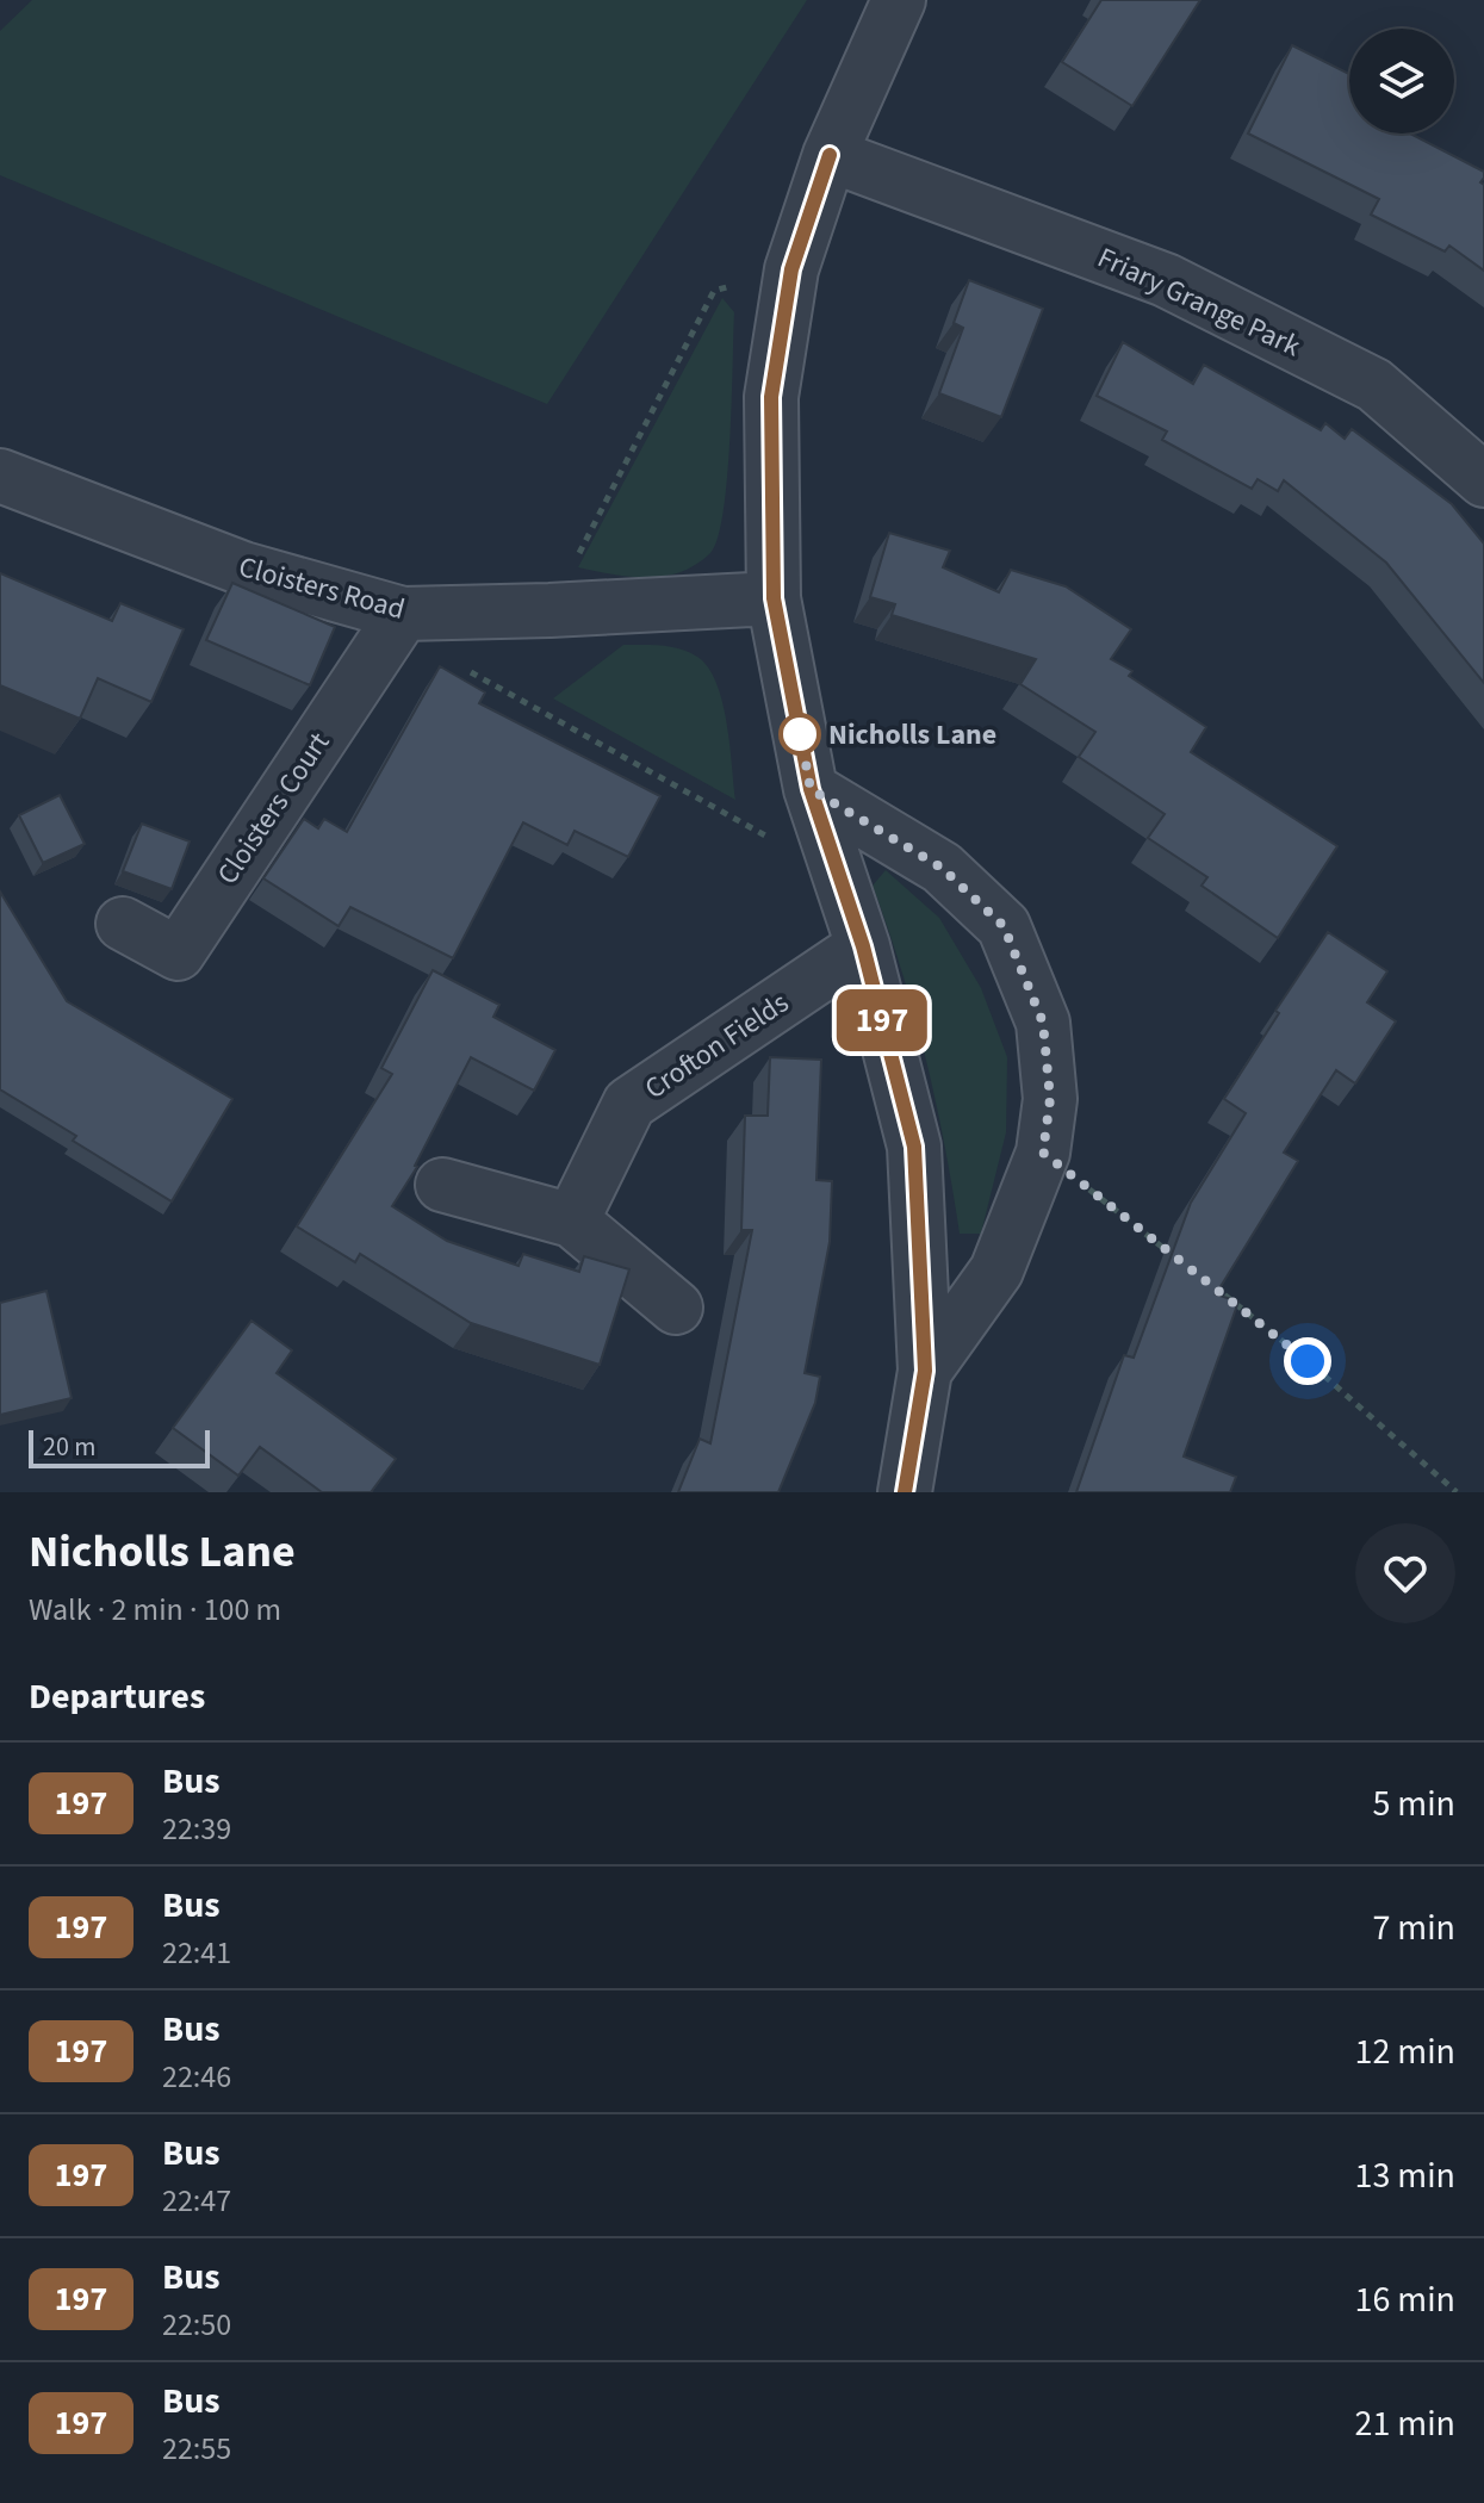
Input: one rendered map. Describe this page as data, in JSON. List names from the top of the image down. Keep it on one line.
{"streets":{"street":["Friary Grange Park","Cloisters Road","Cloisters Court","Crofton Fields"]},"crossings":[["Cloisters Road","Cloisters Court"]],"places":["Nicholls Lane"],"lines":["bus line 197"],"scale_bar":"20 m","page":{"on_map":"197","scale":"20 m","heading":[["Nicholls Lane","Walk · 2 min · 100 m"],"Departures"],"list":[{"mark":"197","name":"Bus","note":"22:39","value":"5 min"},{"mark":"197","name":"Bus","note":"22:41","value":"7 min"},{"mark":"197","name":"Bus","note":"22:46","value":"12 min"},{"mark":"197","name":"Bus","note":"22:47","value":"13 min"},{"mark":"197","name":"Bus","note":"22:50","value":"16 min"},{"mark":"197","name":"Bus","note":"22:55","value":"21 min"}]}}
